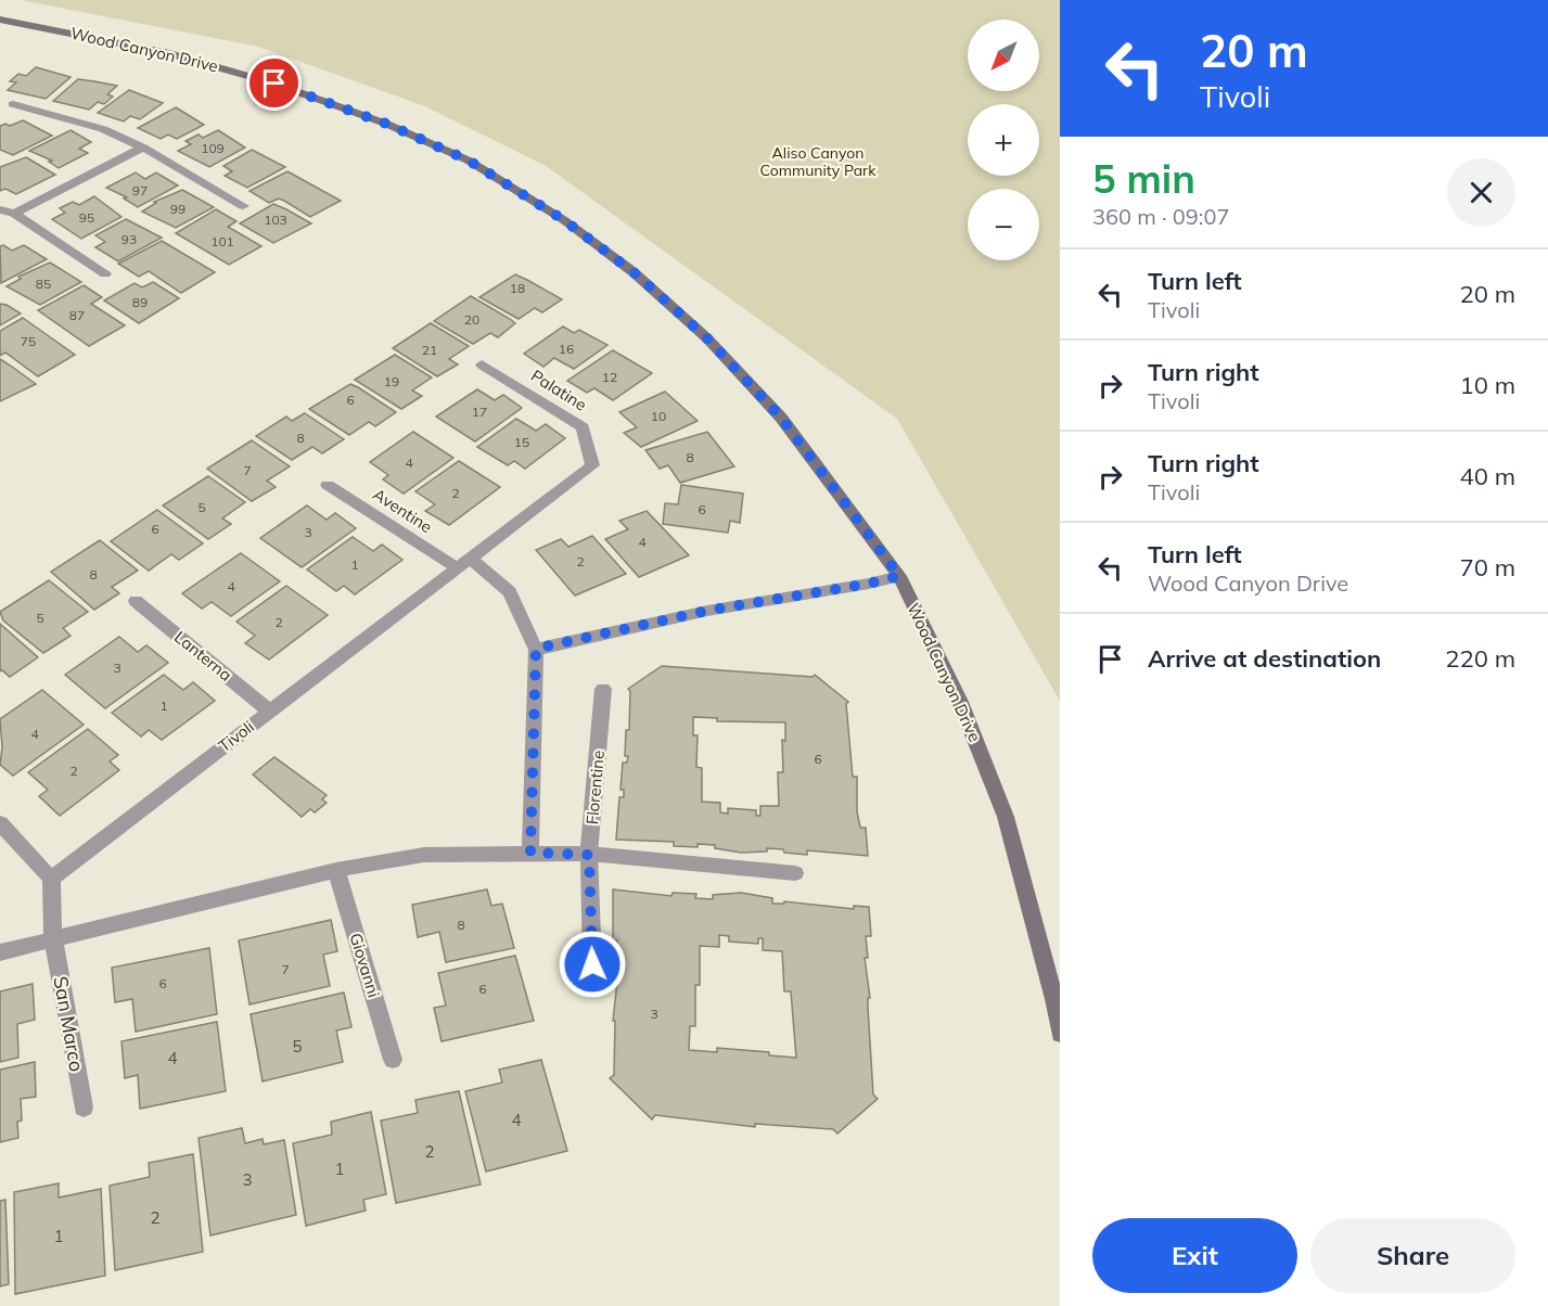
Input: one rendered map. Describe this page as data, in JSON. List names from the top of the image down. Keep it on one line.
{"streets":{"main road":["Wood Canyon Drive"],"street":["Palatine","Aventine","Lanterna","Tivoli","Florentine","Giovanni","San Marco"]},"crossings":[["Palatine","Tivoli"],["Aventine","Tivoli"],["Lanterna","Tivoli"]],"parks":["Aliso Canyon Community Park"],"house_numbers":["109","97","99","95","103","93","101","85","18","89","87","20","75","16","21","12","19","6","17","10","8","15","8","4","7","2","5","6","6","3","4","2","1","8","4","5","2","3","1","4","6","2","8","7","6","6","3","5","4","4","2","1","3","2","1"],"north":"bottom left","page":{"turn":["20 m","Tivoli"],"map_buttons":["+","−"],"heading":["5 min","360 m · 09:07"],"list":[{"name":"Turn left","note":"Tivoli","value":"20 m"},{"name":"Turn right","note":"Tivoli","value":"10 m"},{"name":"Turn right","note":"Tivoli","value":"40 m"},{"name":"Turn left","note":"Wood Canyon Drive","value":"70 m"},{"name":"Arrive at destination","value":"220 m"}],"buttons":["Exit","Share"]}}
